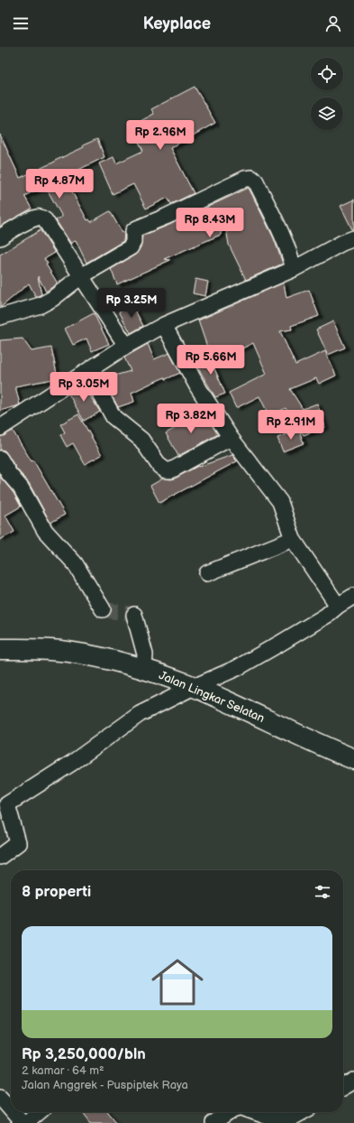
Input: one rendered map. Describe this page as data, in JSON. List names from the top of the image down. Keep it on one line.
{"streets":{"main road":["Jalan Lingkar Selatan"]},"page":{"header":"Keyplace","price":["Rp 2.96M","Rp 4.87M","Rp 8.43M","Rp 3.25M","Rp 5.66M","Rp 3.05M","Rp 3.82M","Rp 2.91M"],"heading":"8 properti","list":[{"name":"Rp 3,250,000/bln","note":"2 kamar · 64 m² · Jalan Anggrek - Puspiptek Raya"}]}}
